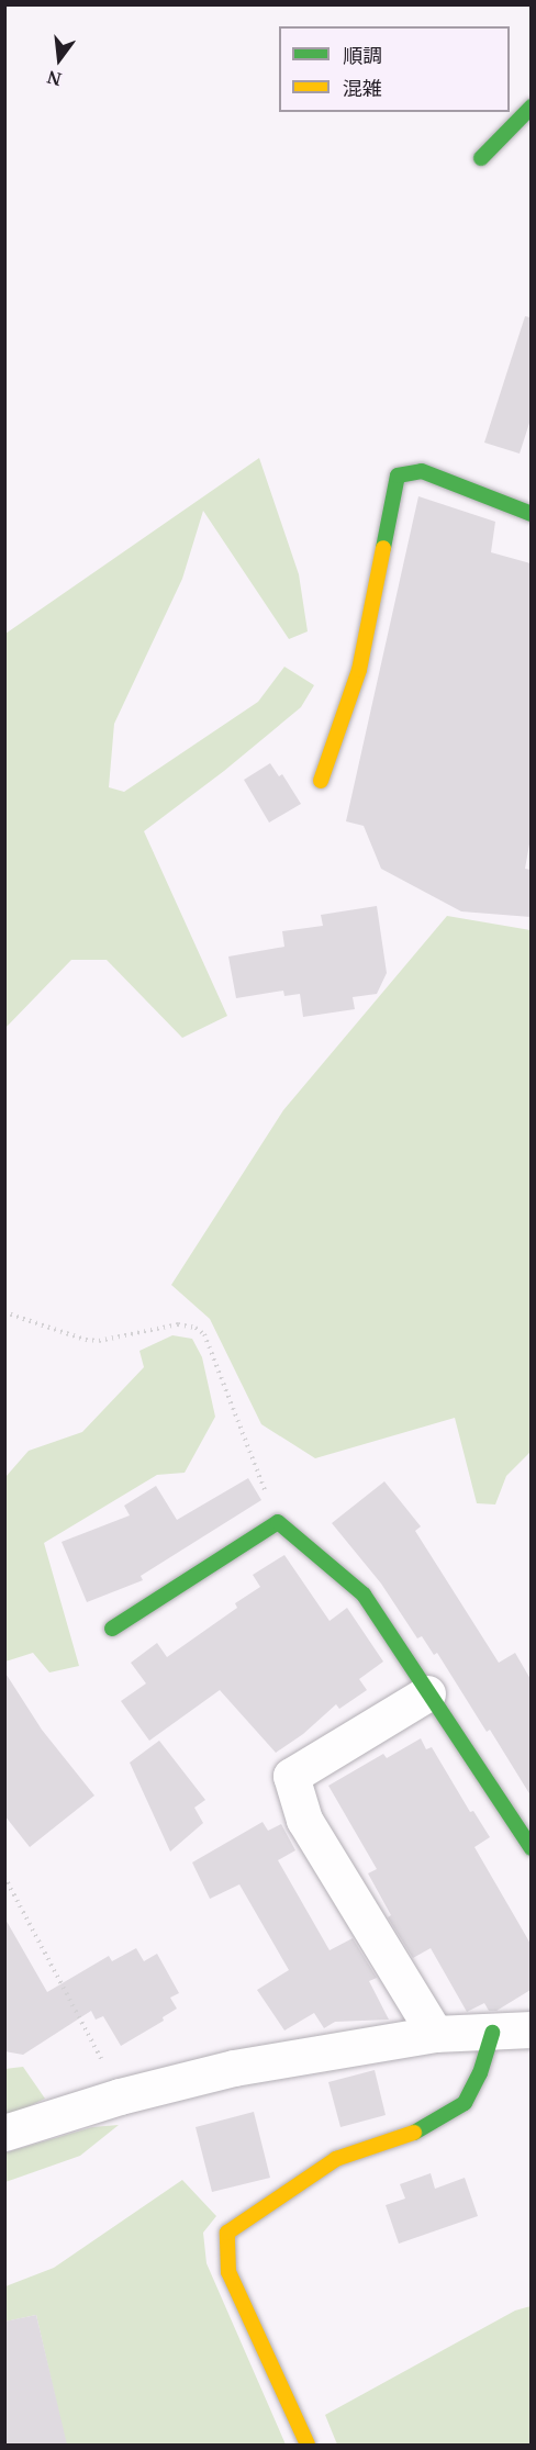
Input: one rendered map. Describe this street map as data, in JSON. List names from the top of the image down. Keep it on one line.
{"legend":["順調","混雑"],"north":"bottom"}
